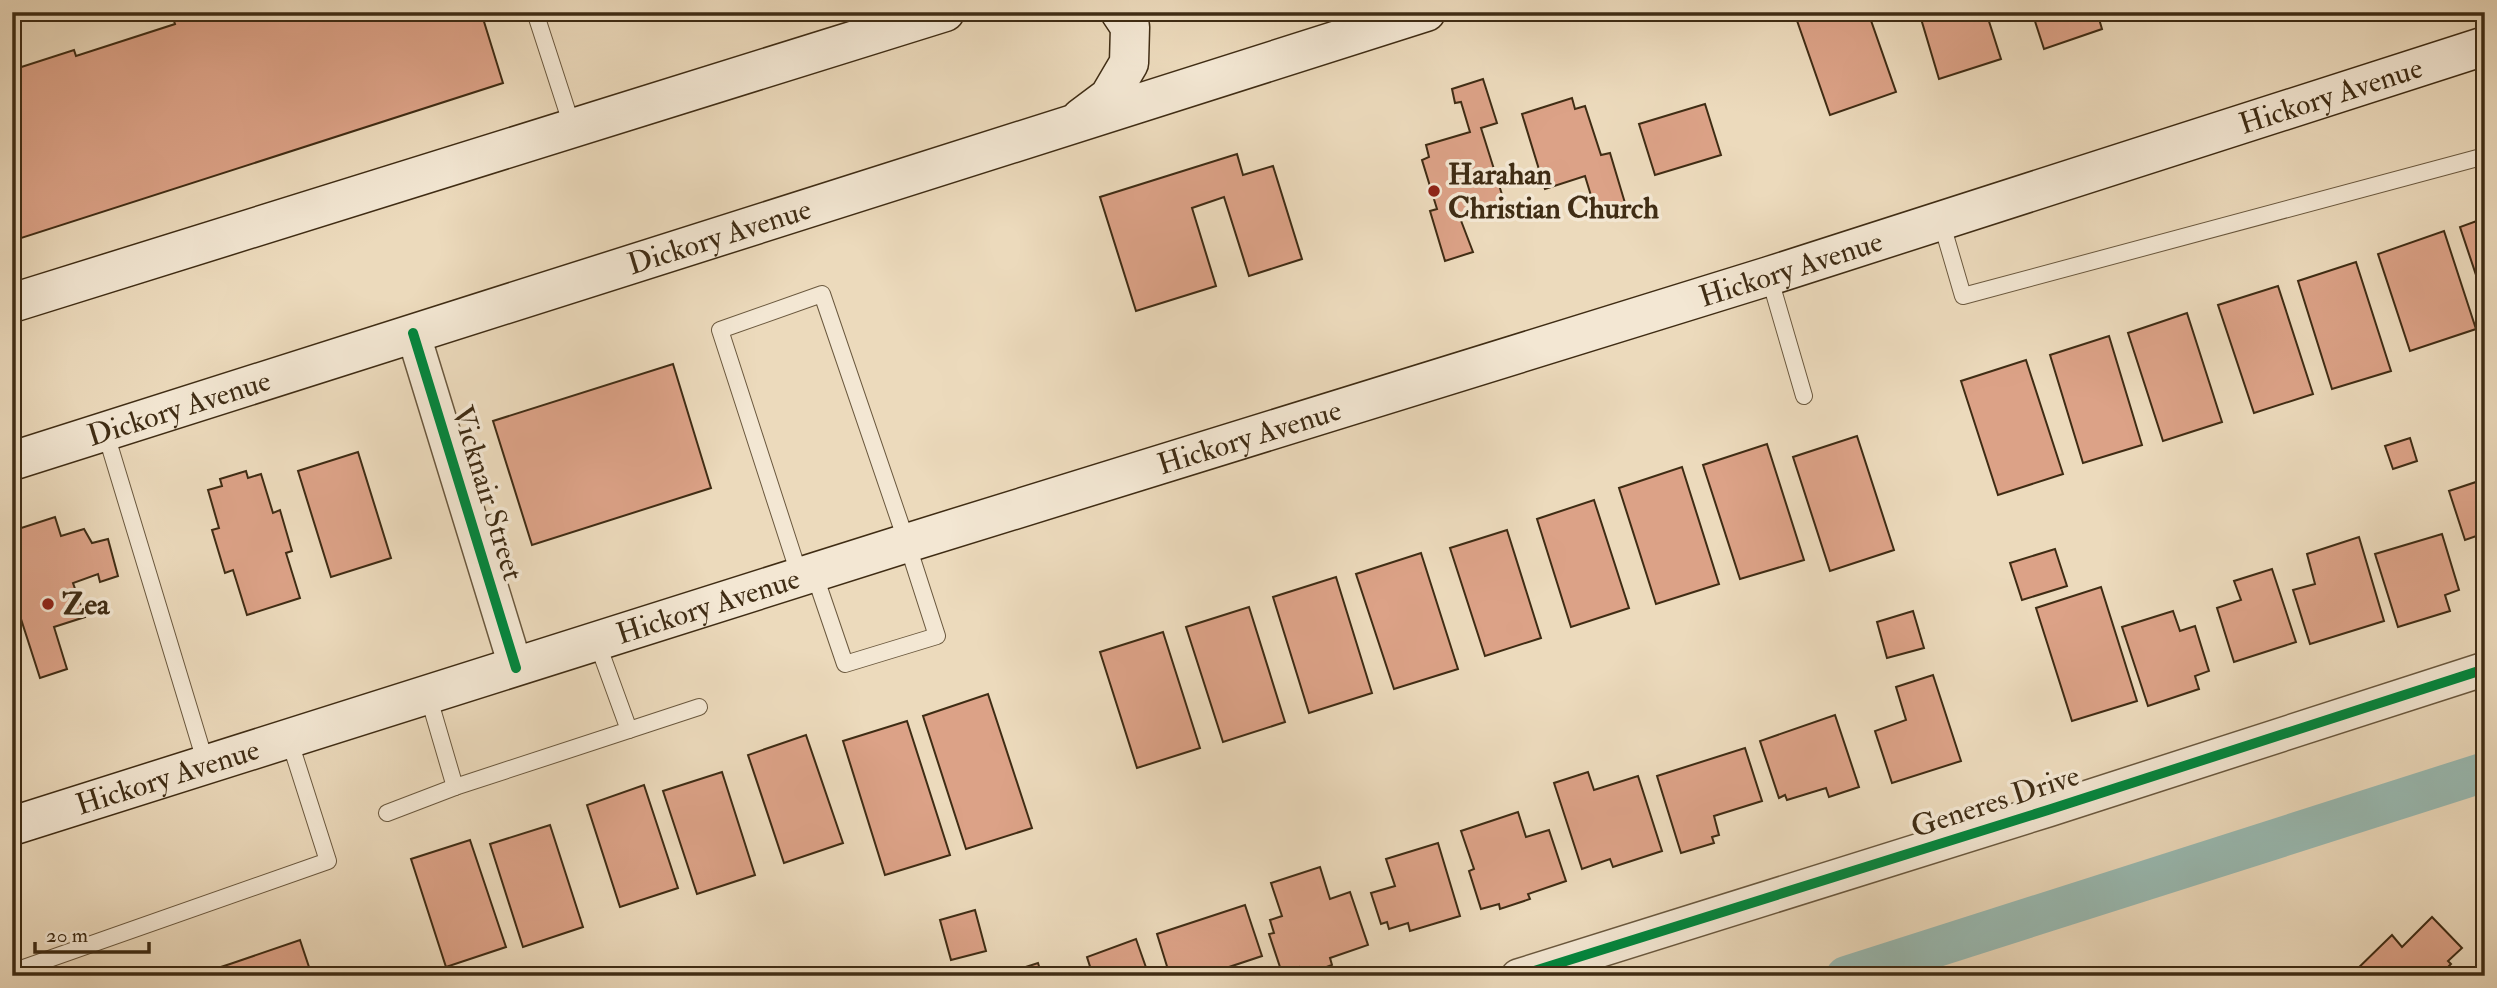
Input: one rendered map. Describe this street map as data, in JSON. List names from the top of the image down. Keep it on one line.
{"streets":{"main road":["Hickory Avenue","Dickory Avenue"],"street":["Vicknair Street","Generes Drive"]},"crossings":[["Hickory Avenue","Vicknair Street"],["Dickory Avenue","Vicknair Street"]],"places":["Harahan Christian Church","Zea"],"scale_bar":"20 m"}
